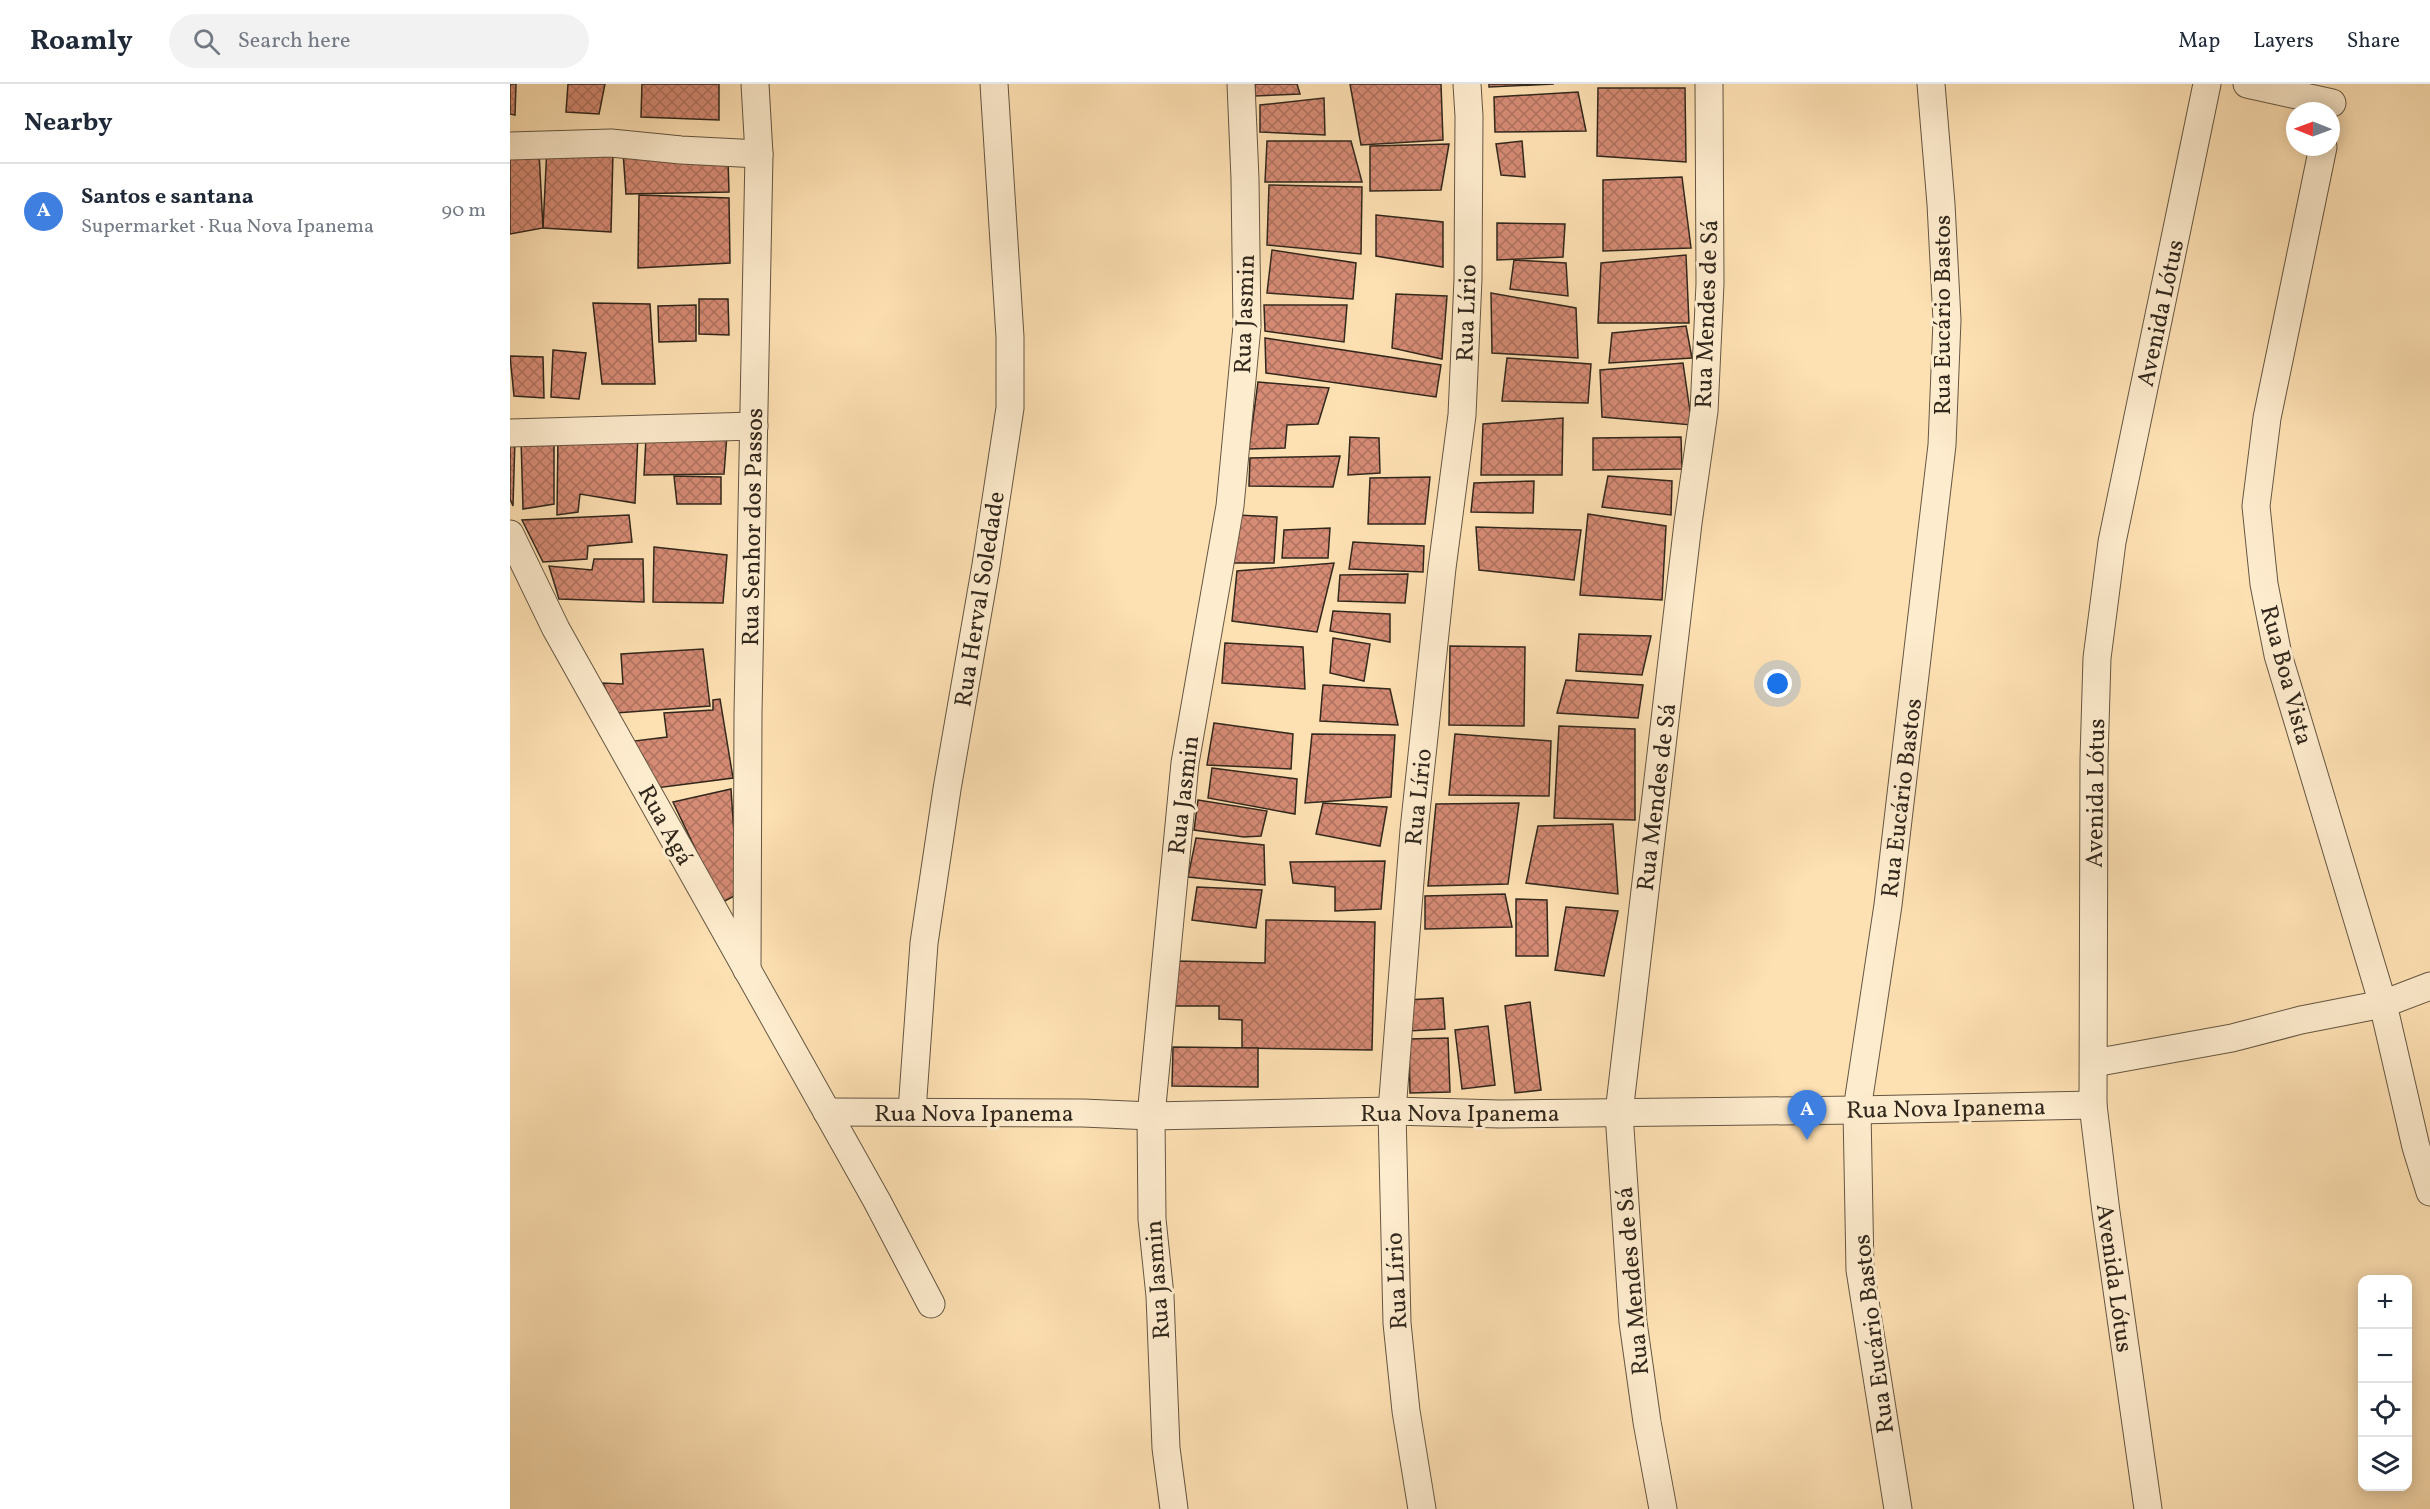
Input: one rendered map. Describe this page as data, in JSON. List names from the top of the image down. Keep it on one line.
{"streets":{"street":["Rua Lírio","Avenida Lótus","Rua Jasmin","Rua Mendes de Sá","Rua Eucário Bastos","Rua Senhor dos Passos","Rua Herval Soledade","Rua Boa Vista","Rua Agá","Rua Nova Ipanema"]},"crossings":[["Rua Lírio","Rua Nova Ipanema"],["Avenida Lótus","Rua Nova Ipanema"],["Rua Jasmin","Rua Nova Ipanema"],["Rua Mendes de Sá","Rua Nova Ipanema"],["Rua Eucário Bastos","Rua Nova Ipanema"],["Rua Senhor dos Passos","Rua Agá"],["Rua Herval Soledade","Rua Nova Ipanema"],["Rua Agá","Rua Nova Ipanema"]],"north":"left","page":{"header":"Roamly","search":"Search here","nav":["Map","Layers","Share"],"heading":"Nearby","list":[{"mark":"A","name":"Santos e santana","note":"Supermarket · Rua Nova Ipanema","value":"90 m"}],"pins":"A","map_buttons":["+","−"]}}
